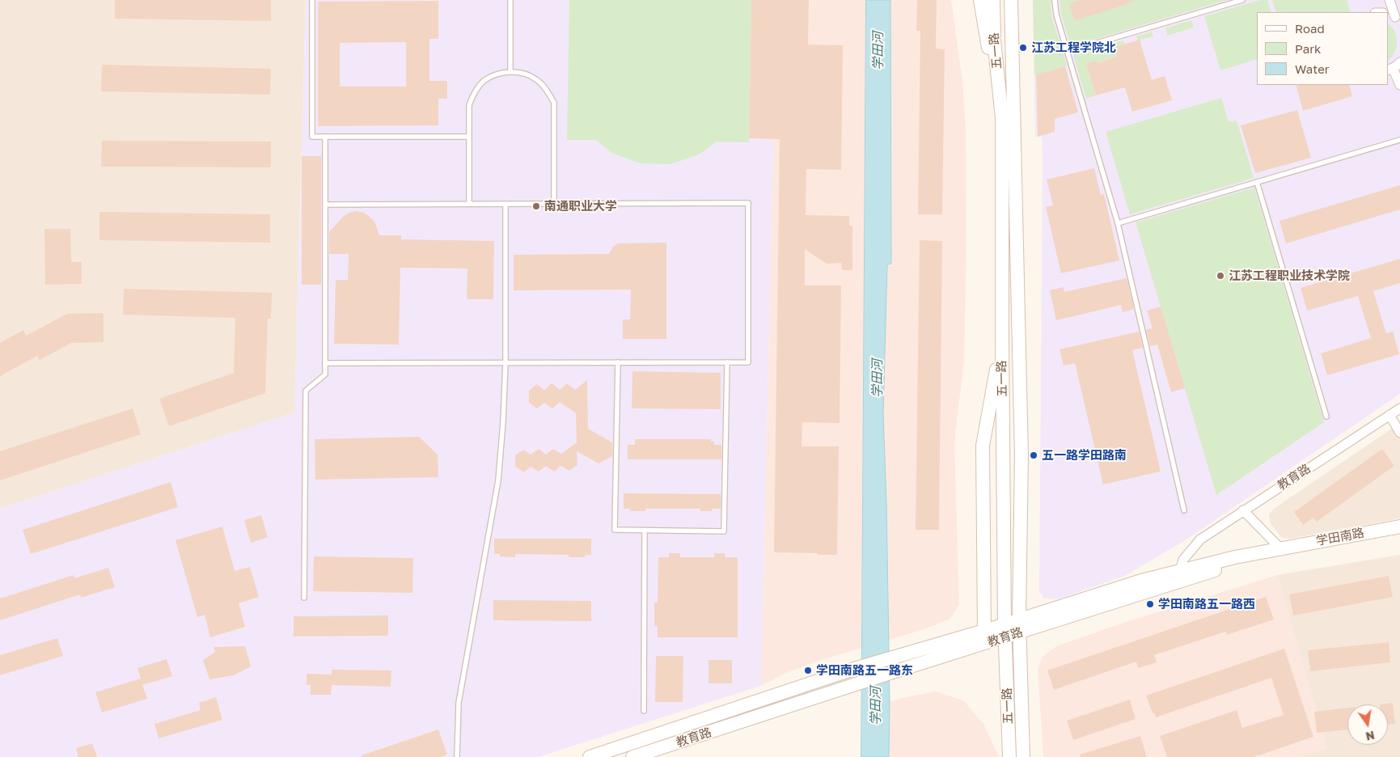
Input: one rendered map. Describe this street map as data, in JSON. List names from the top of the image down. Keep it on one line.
{"streets":{"main road":["五一路","教育路","学田南路"]},"crossings":[["五一路","教育路"],["教育路","学田南路"]],"water":["学田河"],"places":["江苏工程学院北","南通职业大学","江苏工程职业技术学院","五一路学田路南","学田南路五一路西","学田南路五一路东"],"legend":["Road","Park","Water"],"north":"bottom"}
